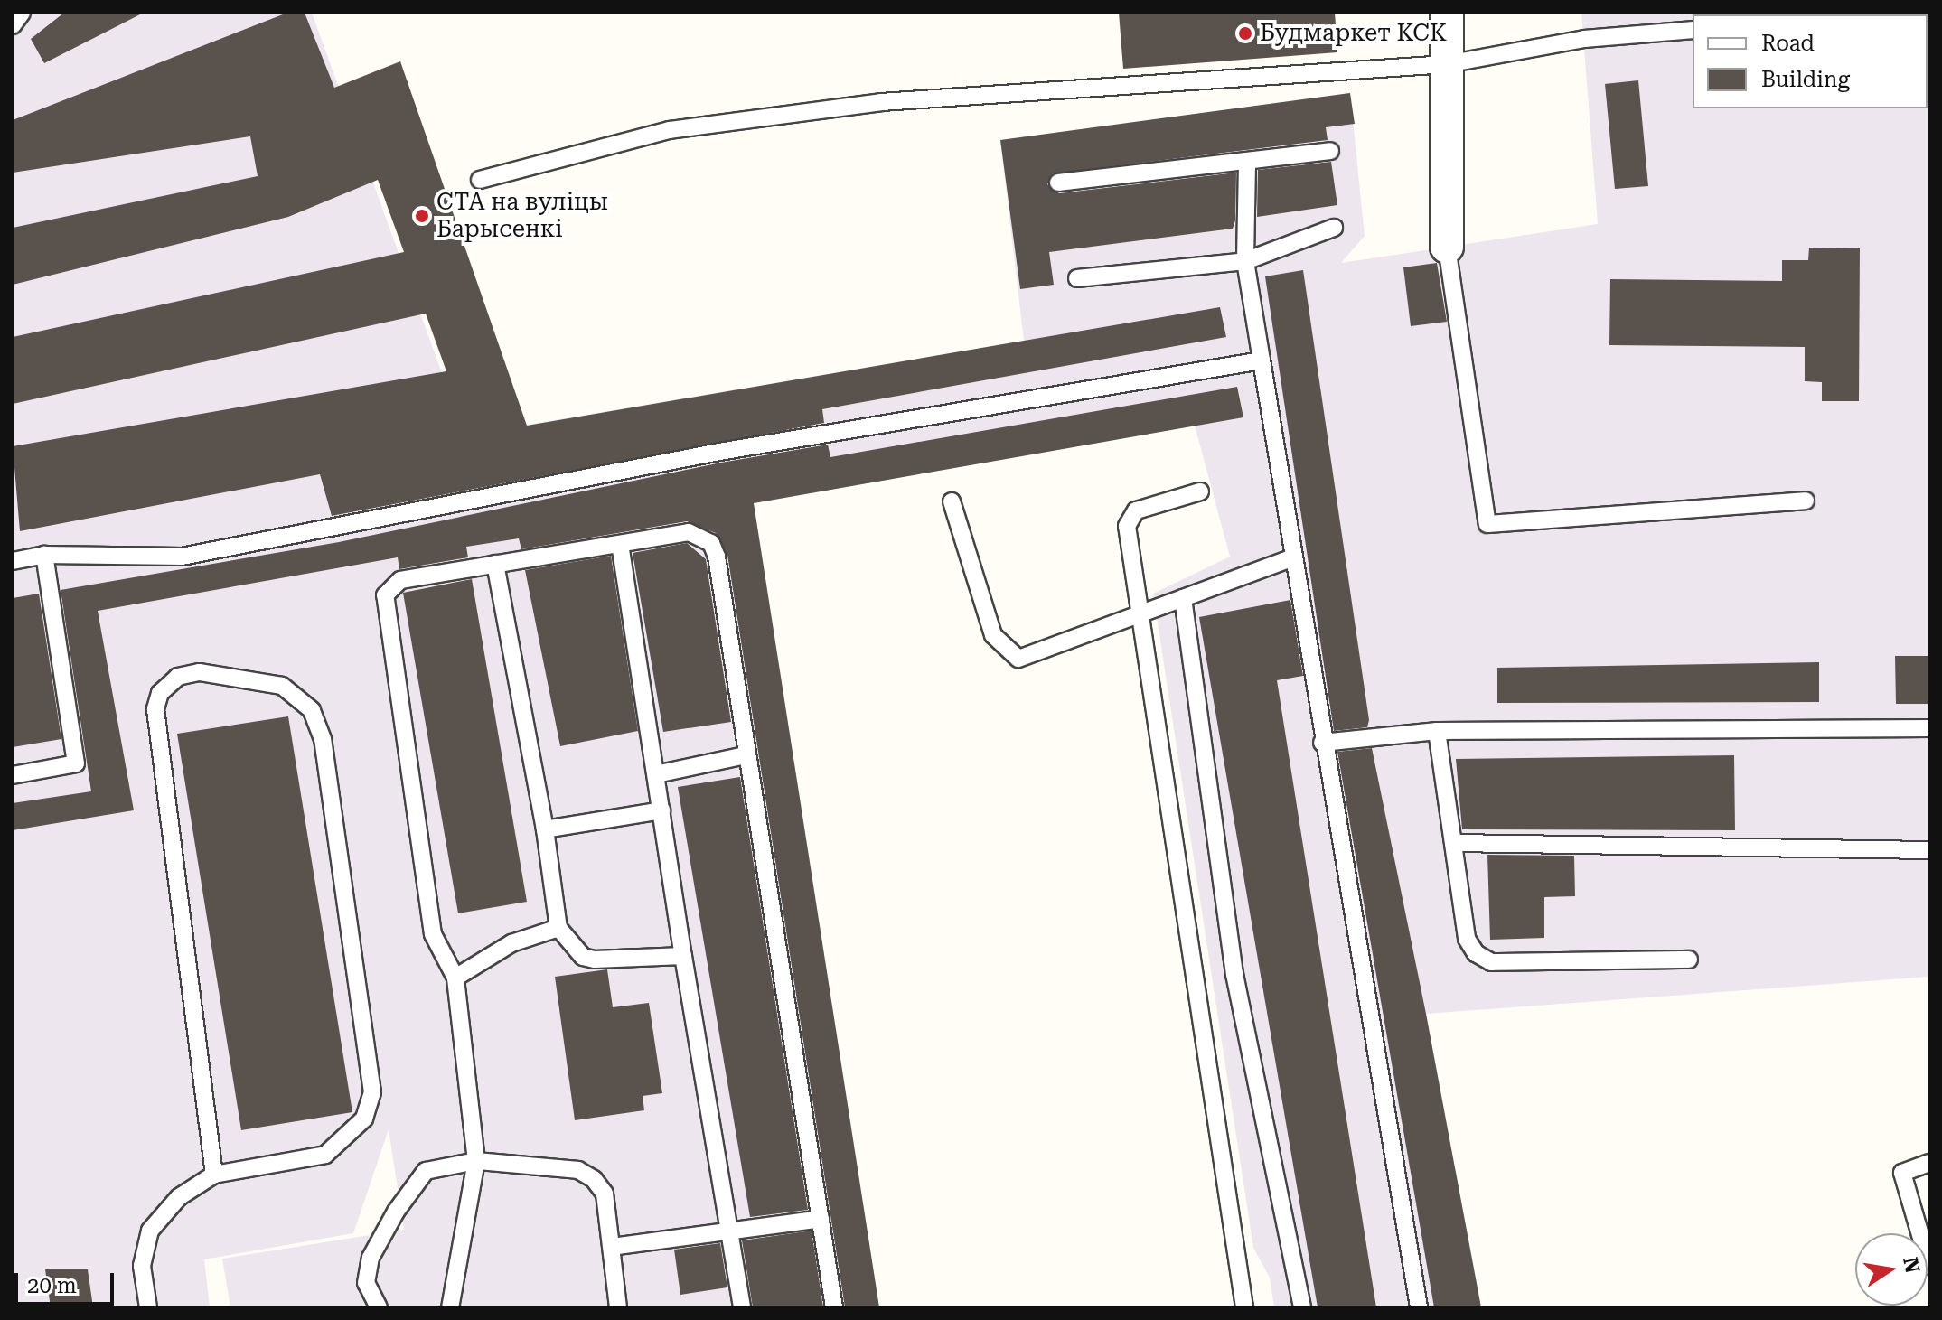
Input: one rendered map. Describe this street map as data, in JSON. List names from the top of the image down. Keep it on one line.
{"places":["Будмаркет КСК","СТА на вуліцы Барысенкі"],"legend":["Road","Building"],"scale_bar":"20 m","north":"right"}
